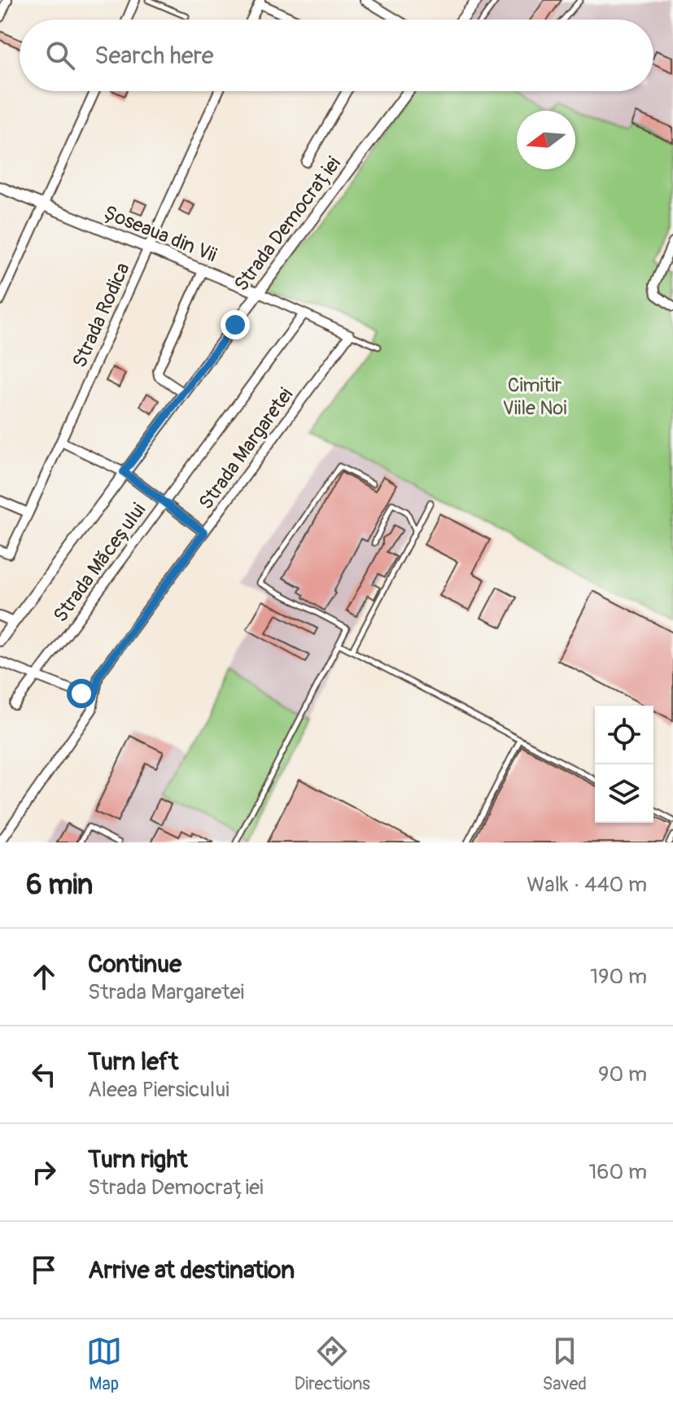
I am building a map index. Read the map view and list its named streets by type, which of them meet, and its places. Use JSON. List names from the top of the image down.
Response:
{
  "streets": {
    "street": [
      "Strada Democrației",
      "Șoseaua din Vii",
      "Strada Rodica",
      "Strada Margaretei",
      "Strada Măceșului"
    ]
  },
  "crossings": [
    ["Strada Democrației", "Șoseaua din Vii"],
    ["Șoseaua din Vii", "Strada Rodica"],
    ["Șoseaua din Vii", "Strada Margaretei"],
    ["Șoseaua din Vii", "Strada Măceșului"]
  ],
  "parks": ["Cimitir Viile Noi"],
  "north": "left",
  "page": {
    "search": "Search here",
    "heading": ["6 min", "Walk · 440 m"],
    "list": [
      ["Continue", "Strada Margaretei", "190 m"],
      ["Turn left", "Aleea Piersicului", "90 m"],
      ["Turn right", "Strada Democrației", "160 m"],
      "Arrive at destination"
    ],
    "nav": ["Map", "Directions", "Saved"]
  }
}
